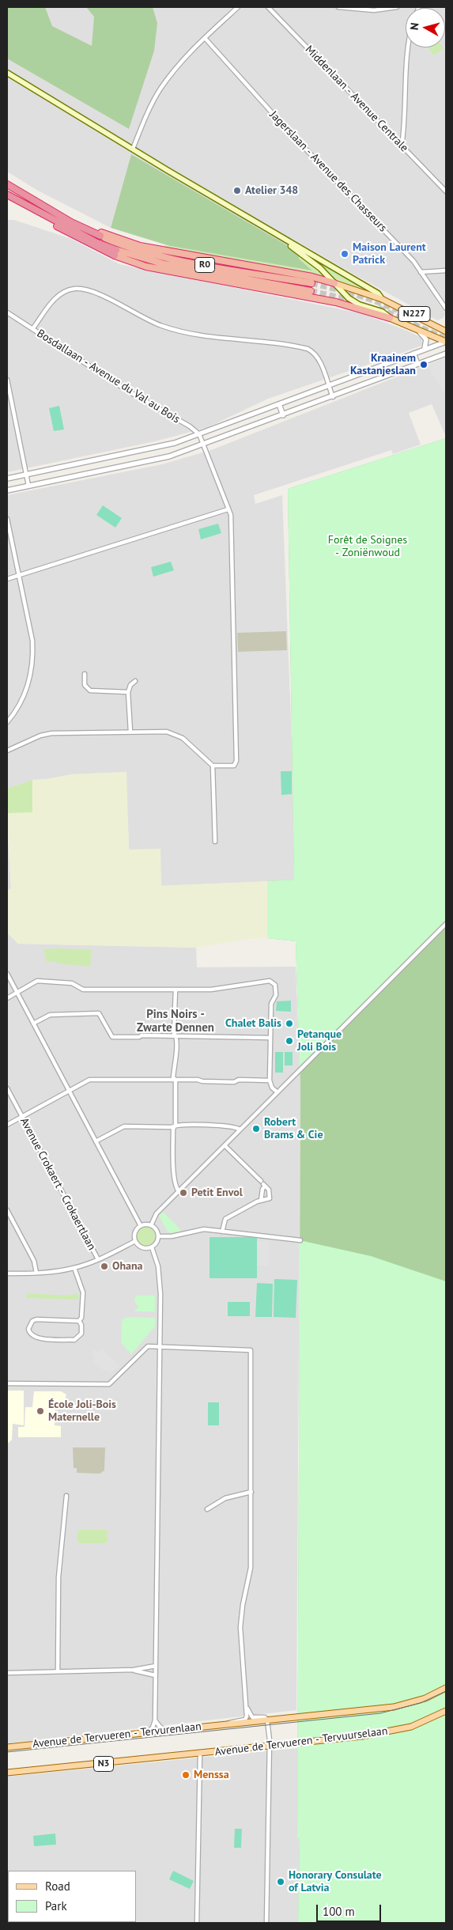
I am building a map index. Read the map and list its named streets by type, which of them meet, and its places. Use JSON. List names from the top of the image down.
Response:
{
  "streets": {
    "highway": ["R0"],
    "main road": [
      "N227",
      "Avenue de Tervueren - Tervurenlaan",
      "Avenue de Tervueren - Tervuurselaan",
      "N3"
    ],
    "street": [
      "Middenlaan - Avenue Centrale",
      "Jagerslaan - Avenue des Chasseurs",
      "Bosdallaan - Avenue du Val au Bois",
      "Avenue Crokaert - Crokaertlaan"
    ]
  },
  "crossings": [
    ["Avenue de Tervueren - Tervuurselaan", "N3"]
  ],
  "districts": ["Pins Noirs - Zwarte Dennen"],
  "parks": ["Forêt de Soignes - Zoniënwoud"],
  "places": [
    "Atelier 348",
    "Maison Laurent Patrick",
    "Kraainem Kastanjeslaan",
    "Chalet Balis",
    "Petanque Joli Bois",
    "Robert Brams & Cie",
    "Petit Envol",
    "Ohana",
    "École Joli-Bois Maternelle",
    "Menssa",
    "Honorary Consulate of Latvia"
  ],
  "legend": ["Road", "Park"],
  "scale_bar": "100 m",
  "north": "left"
}
